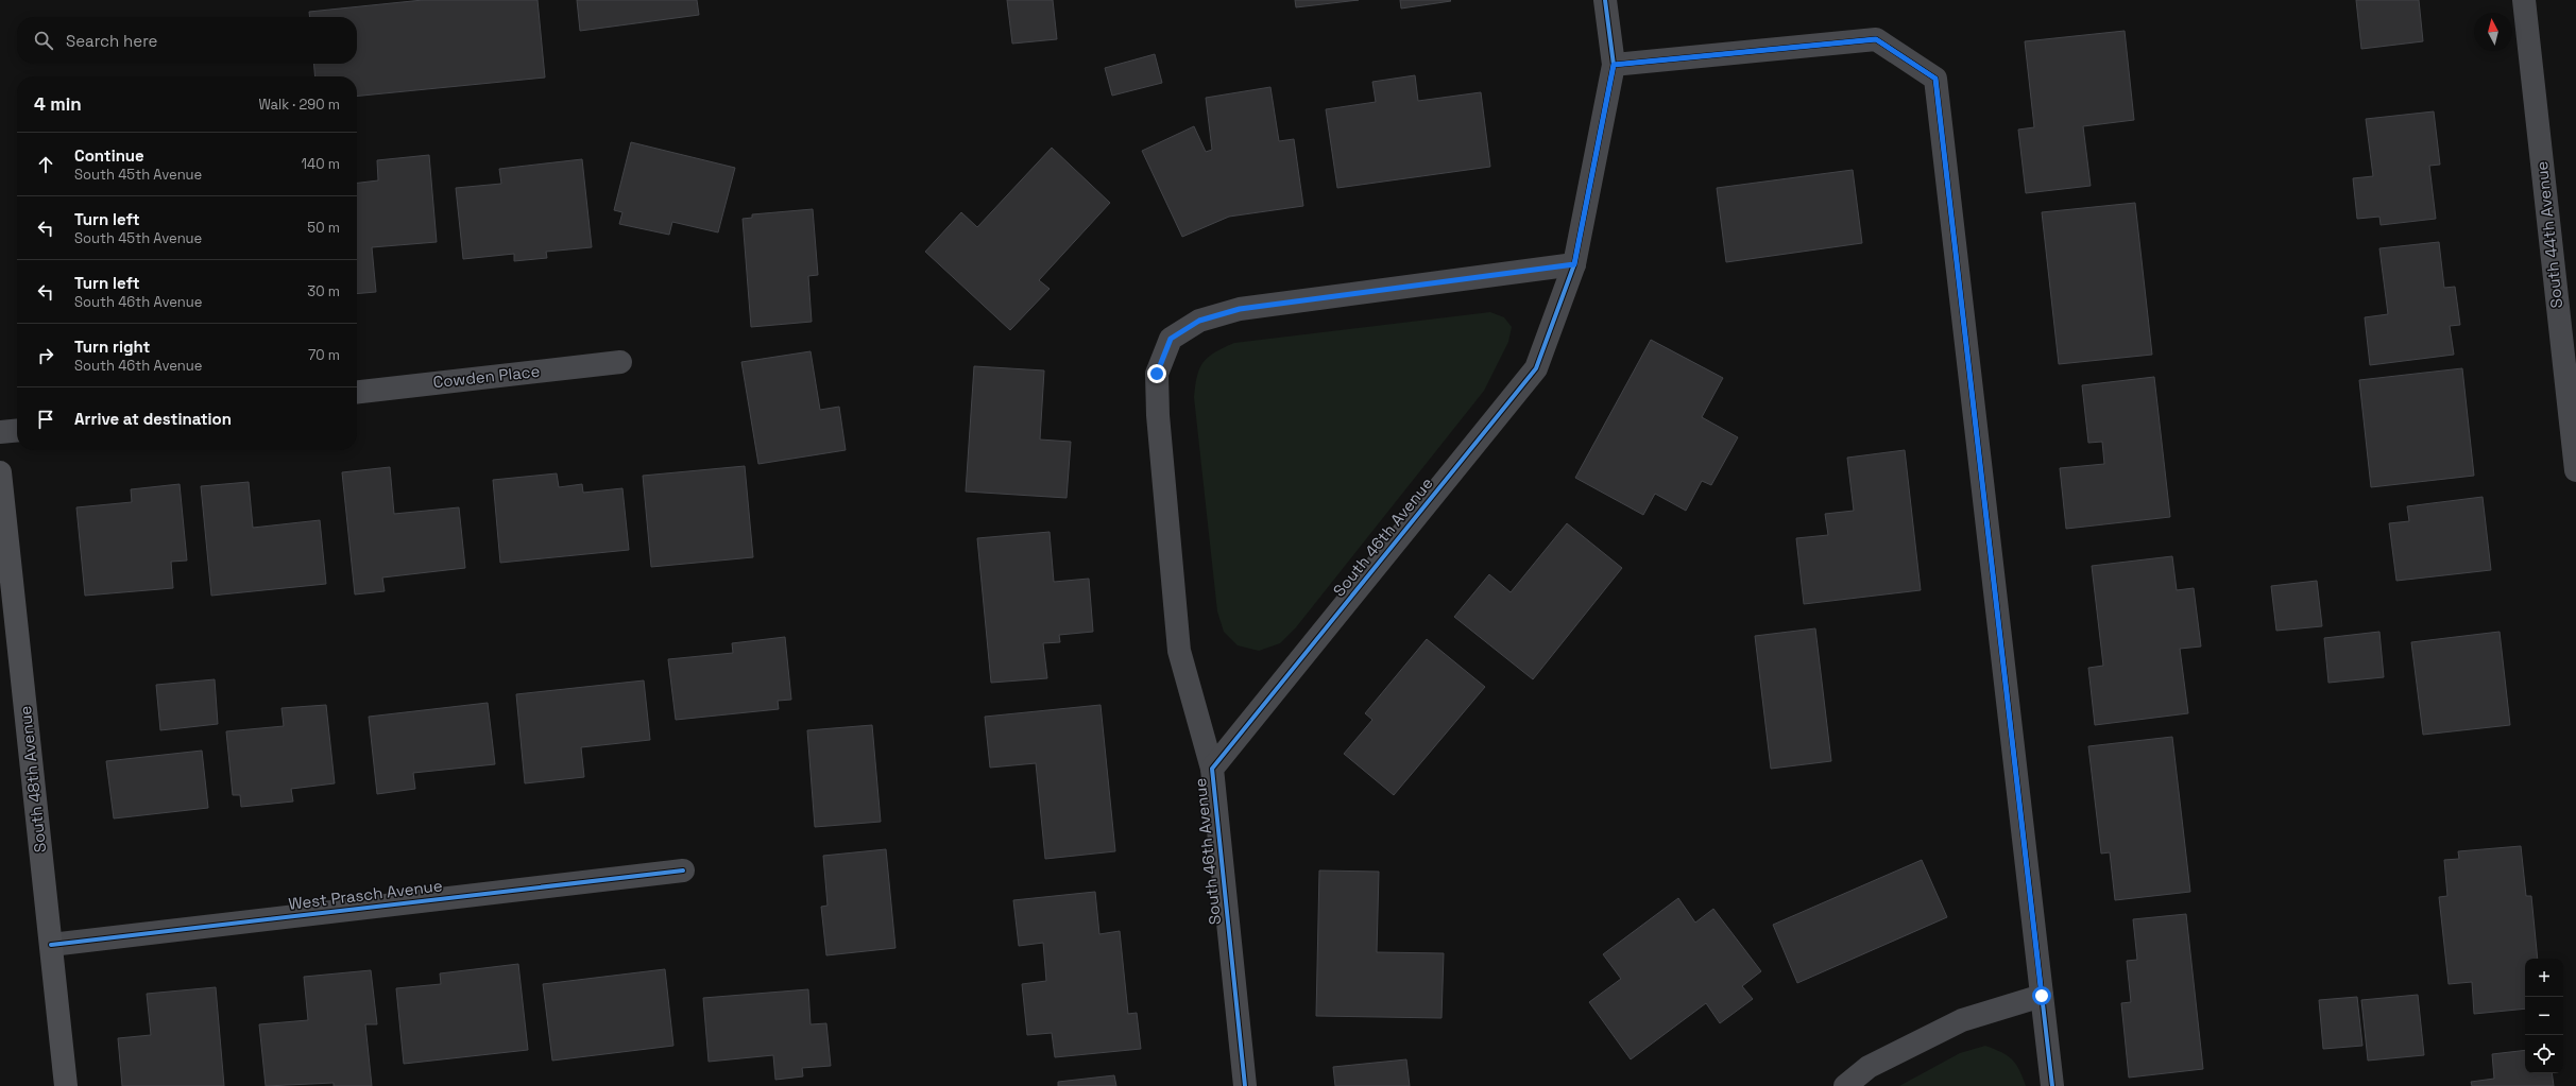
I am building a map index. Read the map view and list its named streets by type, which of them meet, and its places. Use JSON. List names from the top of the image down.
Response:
{
  "streets": {
    "street": [
      "South 44th Avenue",
      "Cowden Place",
      "South 46th Avenue",
      "South 48th Avenue",
      "West Prasch Avenue"
    ]
  },
  "crossings": [
    ["South 48th Avenue", "West Prasch Avenue"]
  ],
  "north": "top",
  "page": {
    "search": "Search here",
    "heading": ["4 min", "Walk · 290 m"],
    "list": [
      ["Continue", "South 45th Avenue", "140 m"],
      ["Turn left", "South 45th Avenue", "50 m"],
      ["Turn left", "South 46th Avenue", "30 m"],
      ["Turn right", "South 46th Avenue", "70 m"],
      "Arrive at destination"
    ],
    "map_buttons": ["+", "−"]
  }
}
